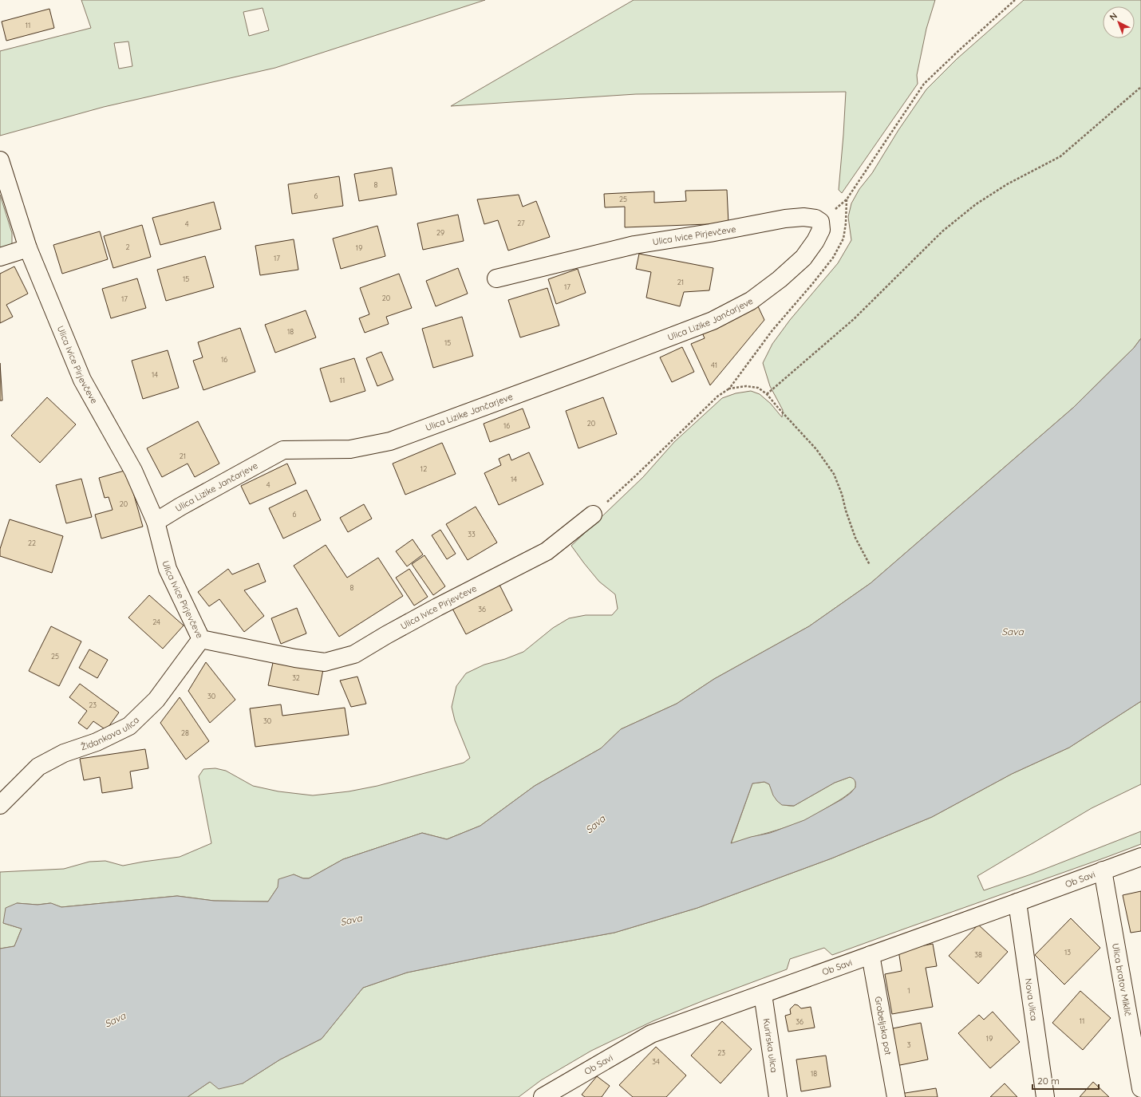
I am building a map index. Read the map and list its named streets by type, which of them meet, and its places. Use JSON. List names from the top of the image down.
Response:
{
  "streets": {
    "street": [
      "Ulica Ivice Pirjevčeve",
      "Ulica Lizike Jančarjeve",
      "Židankova ulica",
      "Ob Savi",
      "Ulica bratov Miklič",
      "Nova ulica",
      "Grobeljska pot",
      "Kurirska ulica"
    ]
  },
  "crossings": [
    ["Ulica Ivice Pirjevčeve", "Ulica Lizike Jančarjeve"],
    ["Ulica Ivice Pirjevčeve", "Židankova ulica"],
    ["Ob Savi", "Ulica bratov Miklič"],
    ["Ob Savi", "Nova ulica"],
    ["Ob Savi", "Grobeljska pot"],
    ["Ob Savi", "Kurirska ulica"]
  ],
  "water": ["Sava"],
  "house_numbers": [
    "11",
    "8",
    "6",
    "25",
    "27",
    "4",
    "29",
    "2",
    "19",
    "17",
    "15",
    "21",
    "17",
    "20",
    "17",
    "18",
    "15",
    "16",
    "41",
    "14",
    "11",
    "20",
    "16",
    "21",
    "12",
    "14",
    "4",
    "20",
    "6",
    "33",
    "22",
    "8",
    "36",
    "24",
    "25",
    "32",
    "30",
    "23",
    "30",
    "28",
    "13",
    "38",
    "1",
    "11",
    "36",
    "19",
    "3",
    "23",
    "34",
    "18"
  ],
  "scale_bar": "20 m",
  "north": "top left"
}
